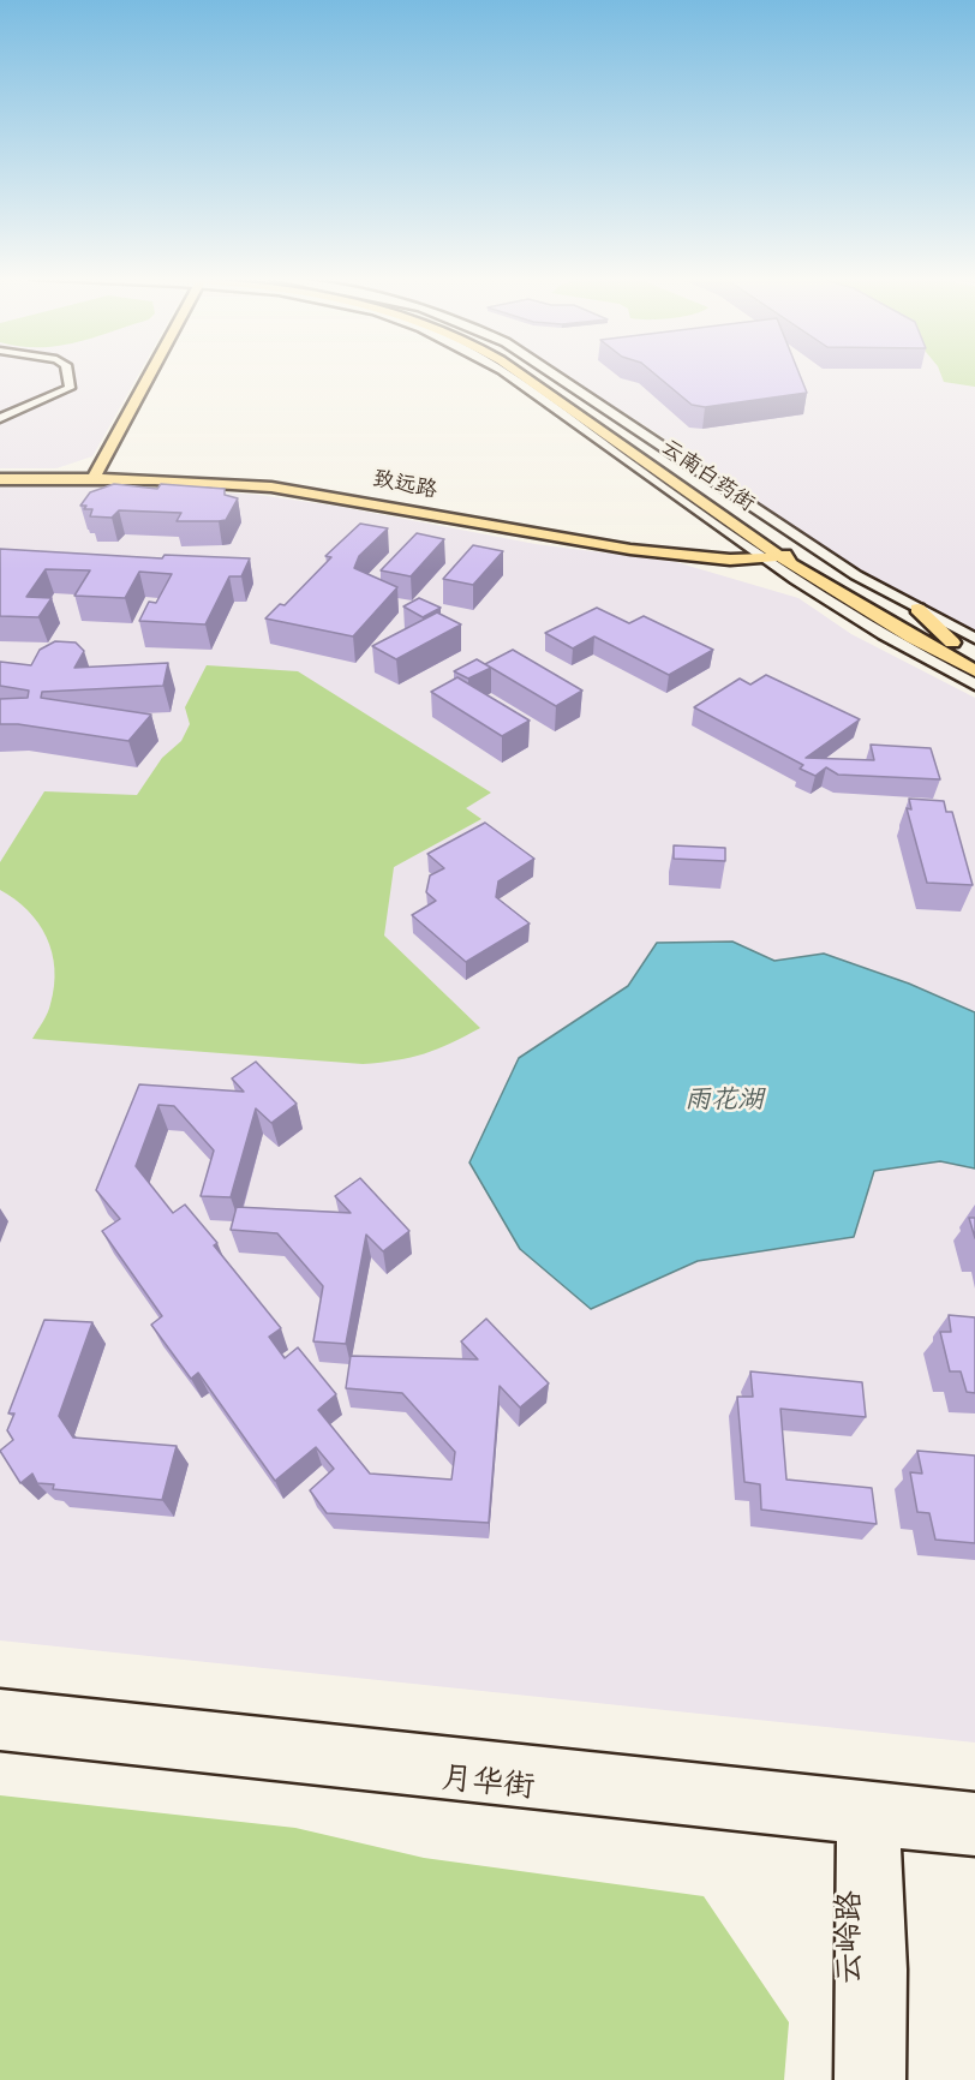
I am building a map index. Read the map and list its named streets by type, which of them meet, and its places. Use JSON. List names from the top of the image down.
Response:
{
  "streets": {
    "main road": ["云南白药街", "致远路"],
    "street": ["月华街", "云岭路"]
  },
  "crossings": [
    ["云南白药街", "致远路"],
    ["月华街", "云岭路"]
  ],
  "water": ["雨花湖"]
}
